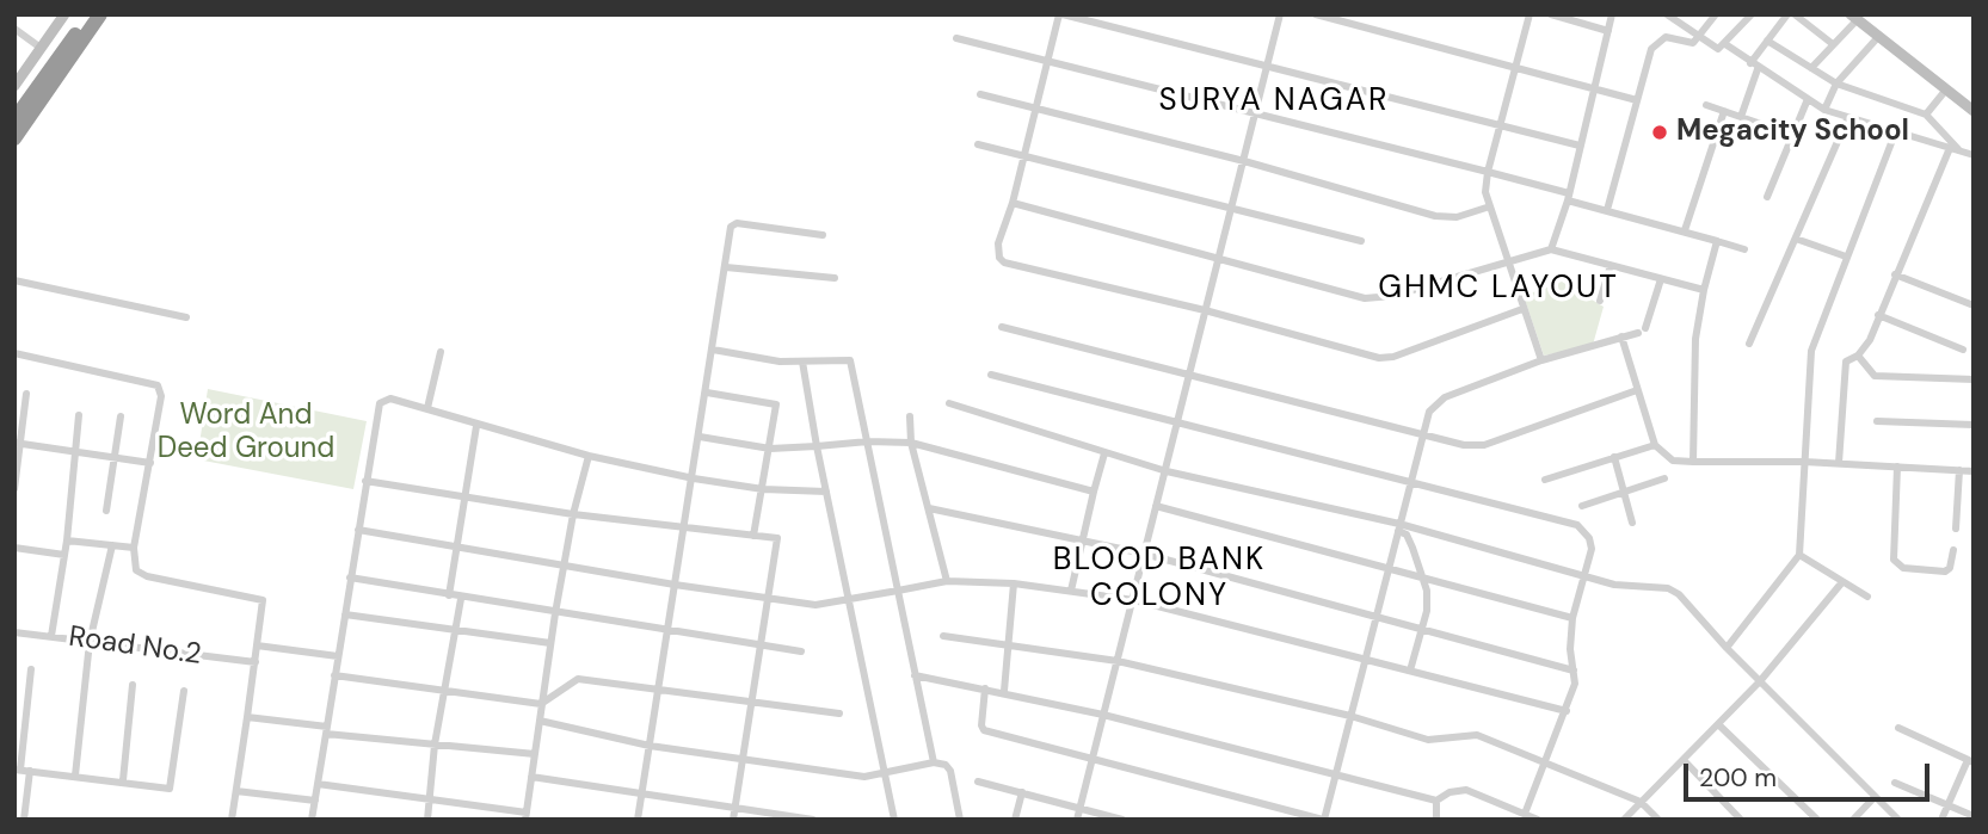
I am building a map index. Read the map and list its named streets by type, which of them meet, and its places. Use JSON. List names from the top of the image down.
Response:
{
  "streets": {
    "street": ["Road No.2"]
  },
  "districts": ["SURYA NAGAR", "GHMC LAYOUT", "BLOOD BANK COLONY"],
  "parks": ["Word And Deed Ground"],
  "places": ["Megacity School"],
  "scale_bar": "200 m"
}
